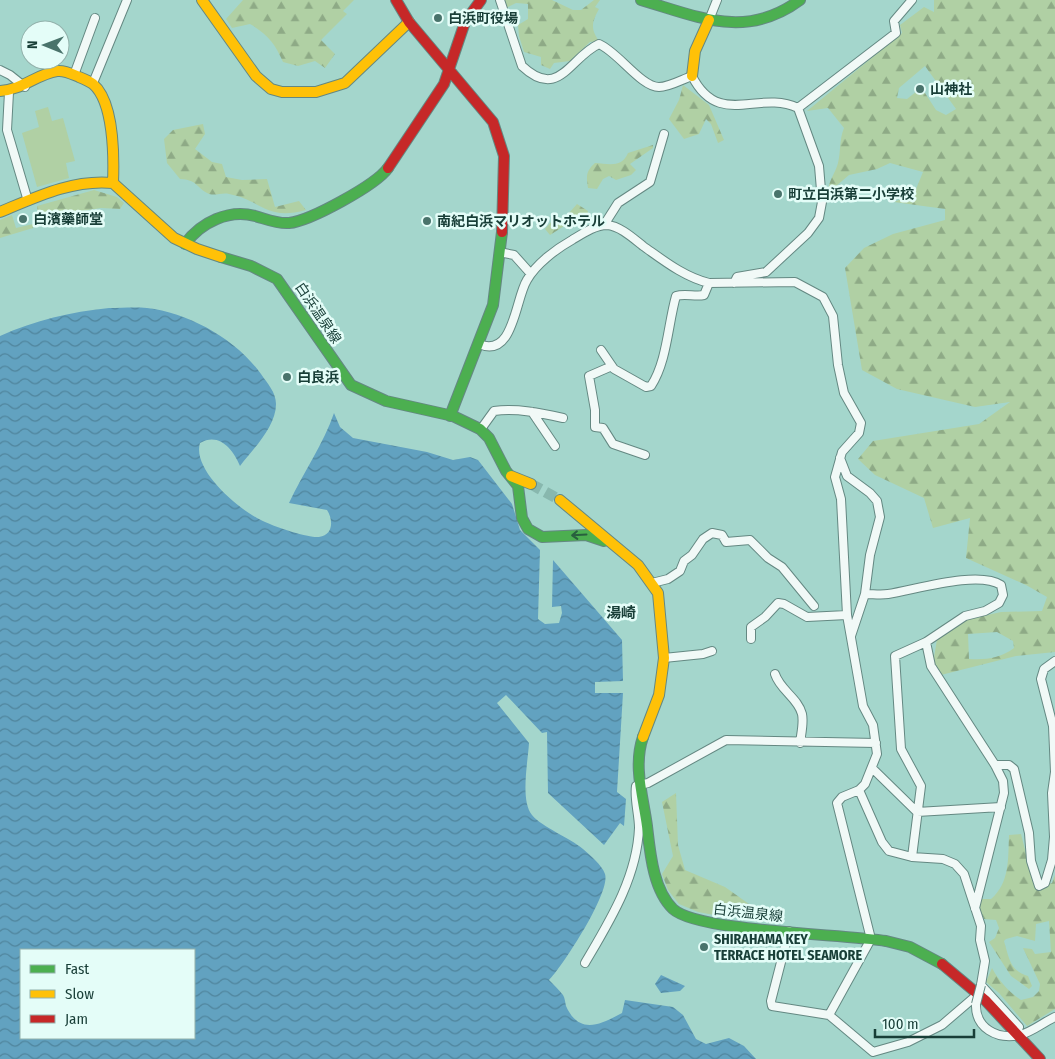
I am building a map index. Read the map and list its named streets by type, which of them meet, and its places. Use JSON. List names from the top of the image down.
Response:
{
  "streets": {
    "main road": ["白浜温泉線"]
  },
  "districts": ["湯崎"],
  "places": [
    "白浜町役場",
    "山神社",
    "町立白浜第二小学校",
    "白濱藥師堂",
    "南紀白浜マリオットホテル",
    "白良浜",
    "SHIRAHAMA KEY TERRACE HOTEL SEAMORE"
  ],
  "legend": ["Fast", "Slow", "Jam"],
  "scale_bar": "100 m",
  "north": "left"
}
